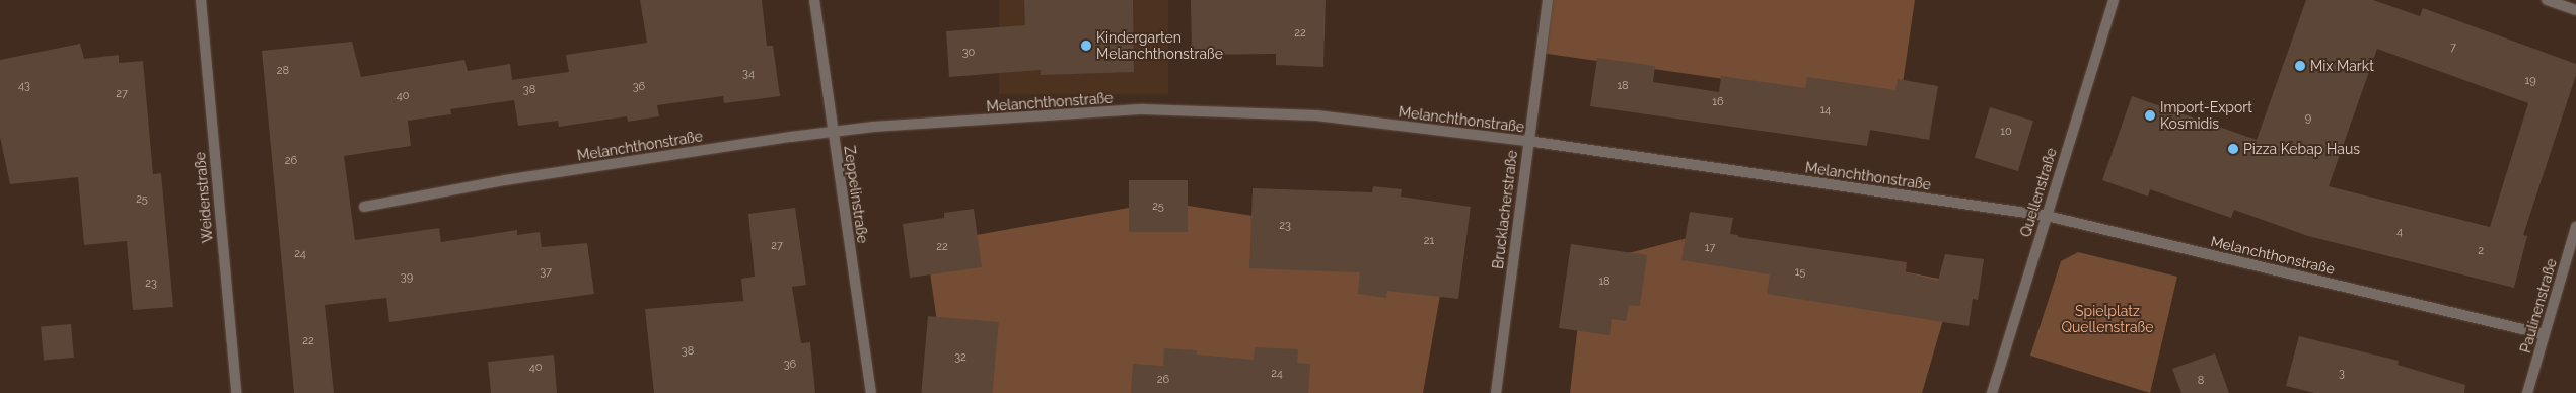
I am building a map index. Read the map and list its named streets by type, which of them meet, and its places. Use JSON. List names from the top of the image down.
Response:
{
  "streets": {
    "street": [
      "Melanchthonstraße",
      "Quellenstraße",
      "Zeppelinstraße",
      "Weidenstraße",
      "Brucklacherstraße",
      "Paulinenstraße"
    ]
  },
  "crossings": [
    ["Melanchthonstraße", "Quellenstraße"],
    ["Melanchthonstraße", "Zeppelinstraße"],
    ["Melanchthonstraße", "Brucklacherstraße"],
    ["Melanchthonstraße", "Paulinenstraße"]
  ],
  "parks": ["Spielplatz Quellenstraße"],
  "places": [
    "Kindergarten Melanchthonstraße",
    "Mix Markt",
    "Import-Export Kosmidis",
    "Pizza Kebap Haus"
  ],
  "house_numbers": [
    "22",
    "7",
    "30",
    "28",
    "34",
    "19",
    "43",
    "18",
    "36",
    "38",
    "27",
    "40",
    "16",
    "14",
    "9",
    "10",
    "26",
    "25",
    "25",
    "23",
    "4",
    "21",
    "27",
    "22",
    "17",
    "2",
    "24",
    "37",
    "15",
    "39",
    "18",
    "23",
    "22",
    "38",
    "32",
    "36",
    "40",
    "24",
    "3",
    "26",
    "8"
  ]
}
